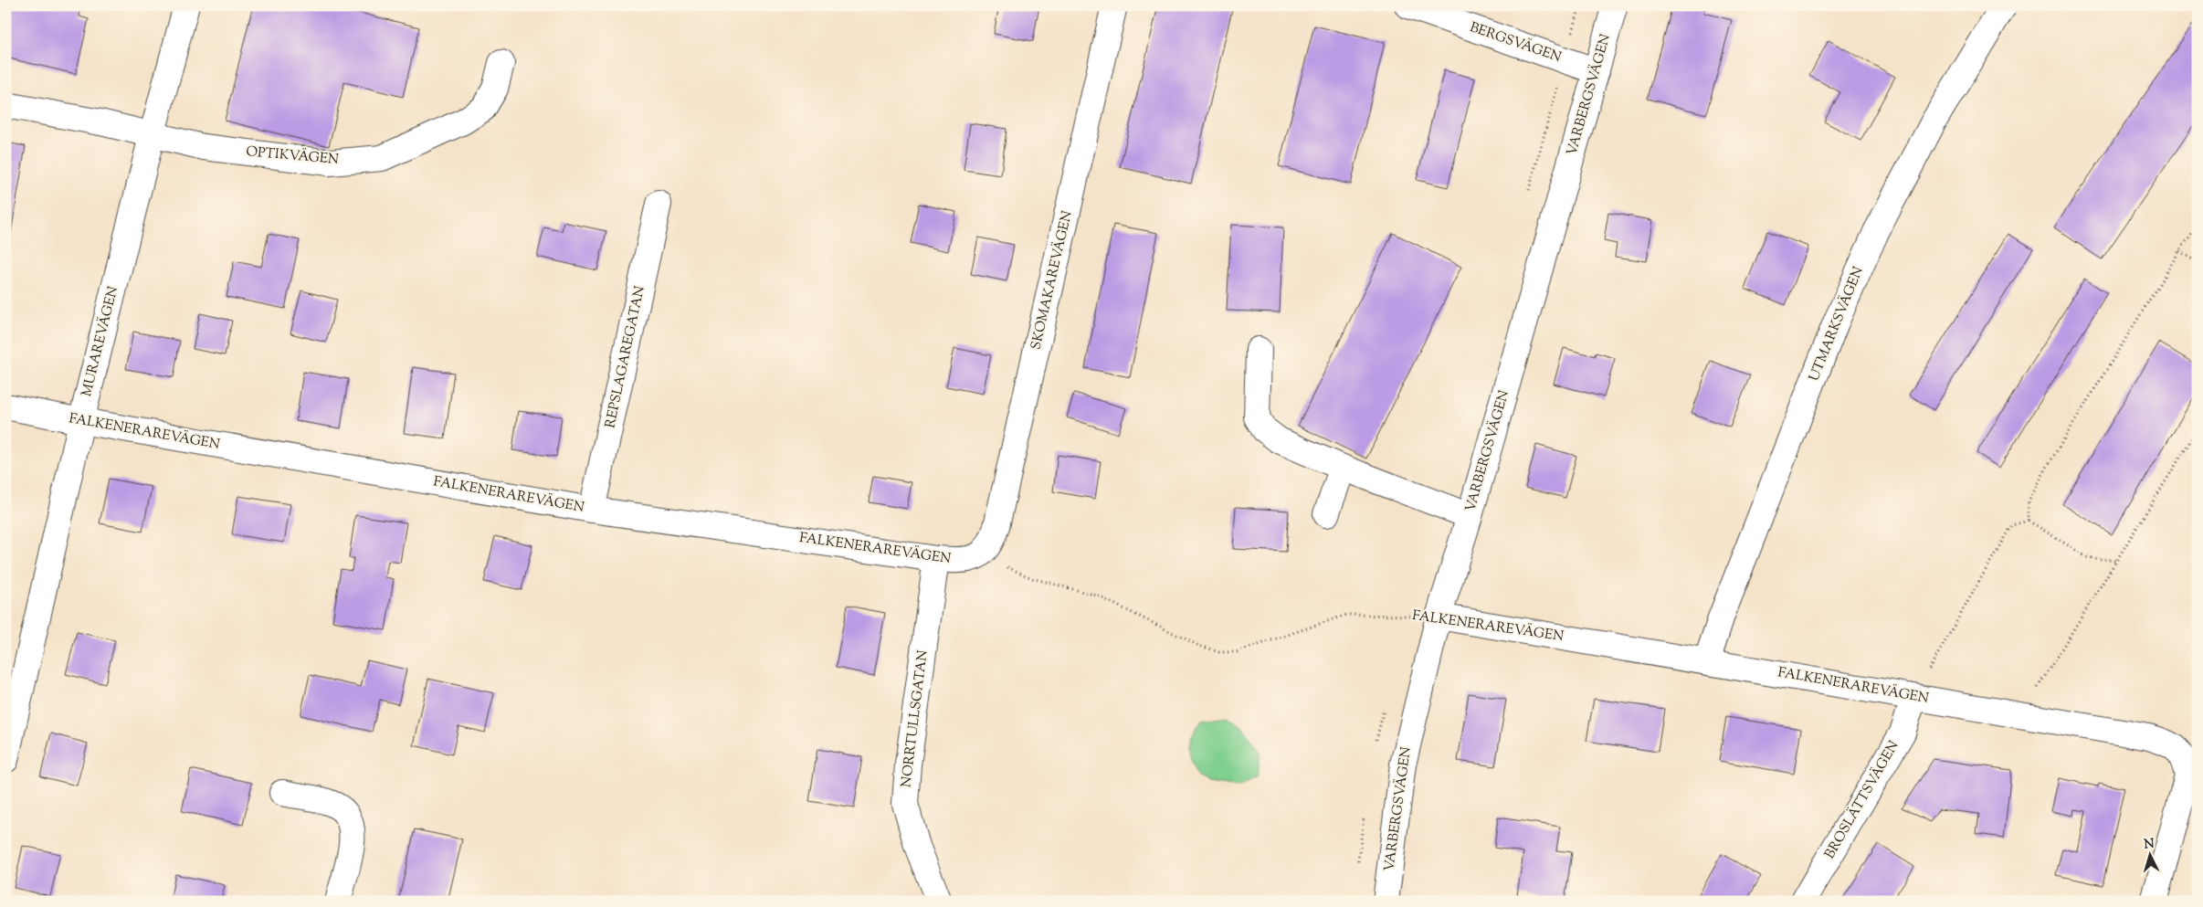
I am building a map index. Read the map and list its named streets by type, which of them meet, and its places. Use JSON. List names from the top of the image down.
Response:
{
  "streets": {
    "street": [
      "BERGSVÄGEN",
      "VARBERGSVÄGEN",
      "OPTIKVÄGEN",
      "SKOMAKAREVÄGEN",
      "UTMARKSVÄGEN",
      "MURAREVÄGEN",
      "REPSLAGAREGATAN",
      "FALKENERAREVÄGEN",
      "NORRTULLSGATAN",
      "BROSLÄTTSVÄGEN"
    ]
  },
  "crossings": [
    ["BERGSVÄGEN", "VARBERGSVÄGEN"],
    ["VARBERGSVÄGEN", "FALKENERAREVÄGEN"],
    ["OPTIKVÄGEN", "MURAREVÄGEN"],
    ["SKOMAKAREVÄGEN", "FALKENERAREVÄGEN"],
    ["UTMARKSVÄGEN", "FALKENERAREVÄGEN"],
    ["MURAREVÄGEN", "FALKENERAREVÄGEN"],
    ["REPSLAGAREGATAN", "FALKENERAREVÄGEN"],
    ["FALKENERAREVÄGEN", "NORRTULLSGATAN"],
    ["FALKENERAREVÄGEN", "BROSLÄTTSVÄGEN"]
  ],
  "north": "top"
}
